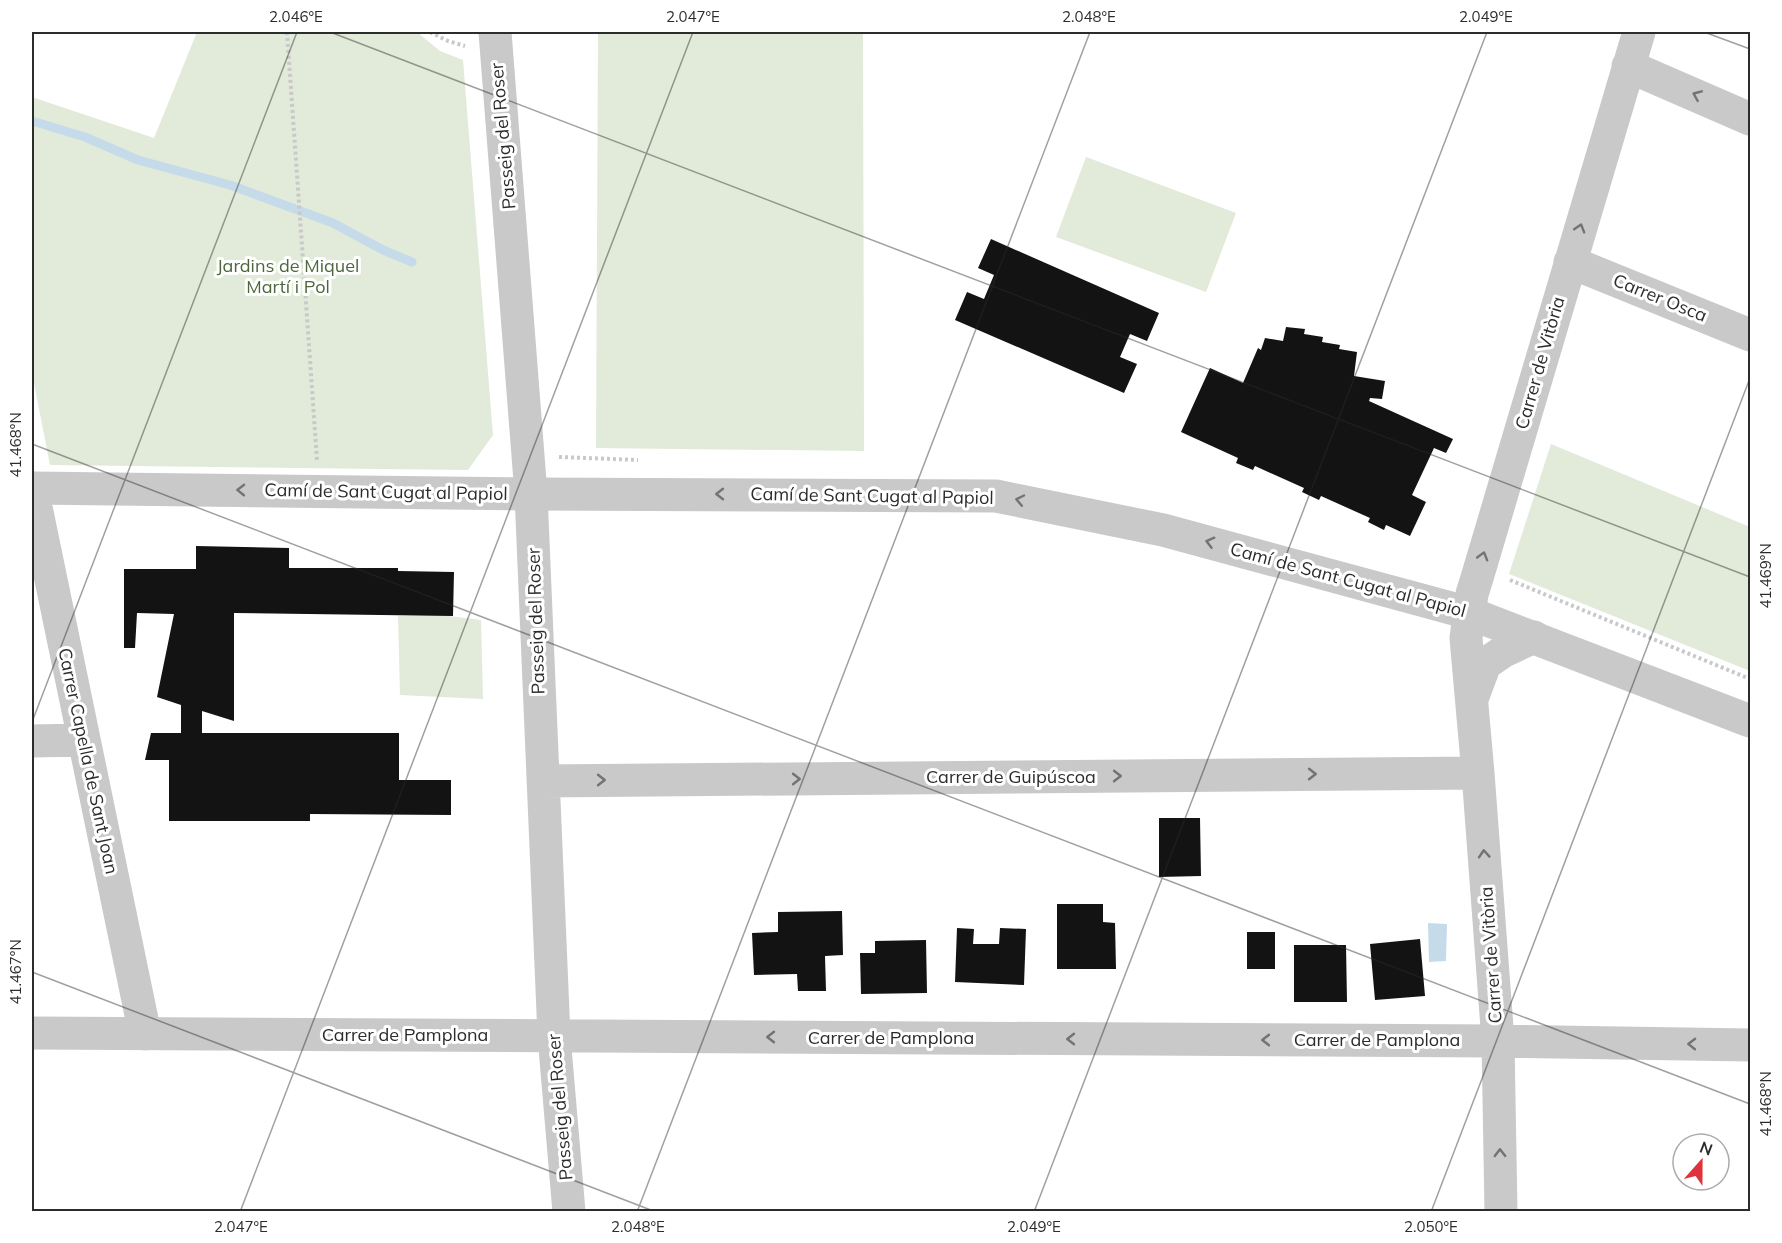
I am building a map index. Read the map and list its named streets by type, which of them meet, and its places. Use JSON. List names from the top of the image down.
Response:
{
  "streets": {
    "street": [
      "Passeig del Roser",
      "Carrer Osca",
      "Carrer de Vitòria",
      "Camí de Sant Cugat al Papiol",
      "Carrer Capella de Sant Joan",
      "Carrer de Guipúscoa",
      "Carrer de Pamplona"
    ]
  },
  "crossings": [
    ["Passeig del Roser", "Camí de Sant Cugat al Papiol"],
    ["Passeig del Roser", "Carrer de Guipúscoa"],
    ["Passeig del Roser", "Carrer de Pamplona"],
    ["Carrer Osca", "Carrer de Vitòria"],
    ["Carrer de Vitòria", "Camí de Sant Cugat al Papiol"],
    ["Carrer de Vitòria", "Carrer de Guipúscoa"],
    ["Carrer de Vitòria", "Carrer de Pamplona"],
    ["Camí de Sant Cugat al Papiol", "Carrer Capella de Sant Joan"],
    ["Carrer Capella de Sant Joan", "Carrer de Pamplona"]
  ],
  "one_way": [
    "Carrer de Vitòria",
    "Camí de Sant Cugat al Papiol",
    "Carrer de Guipúscoa",
    "Carrer de Pamplona"
  ],
  "parks": ["Jardins de Miquel Martí i Pol"],
  "north": "top",
  "coordinates": [
    "2.046°E",
    "2.047°E",
    "2.048°E",
    "2.049°E",
    "41.468°N",
    "41.469°N",
    "41.467°N",
    "2.050°E"
  ]
}
